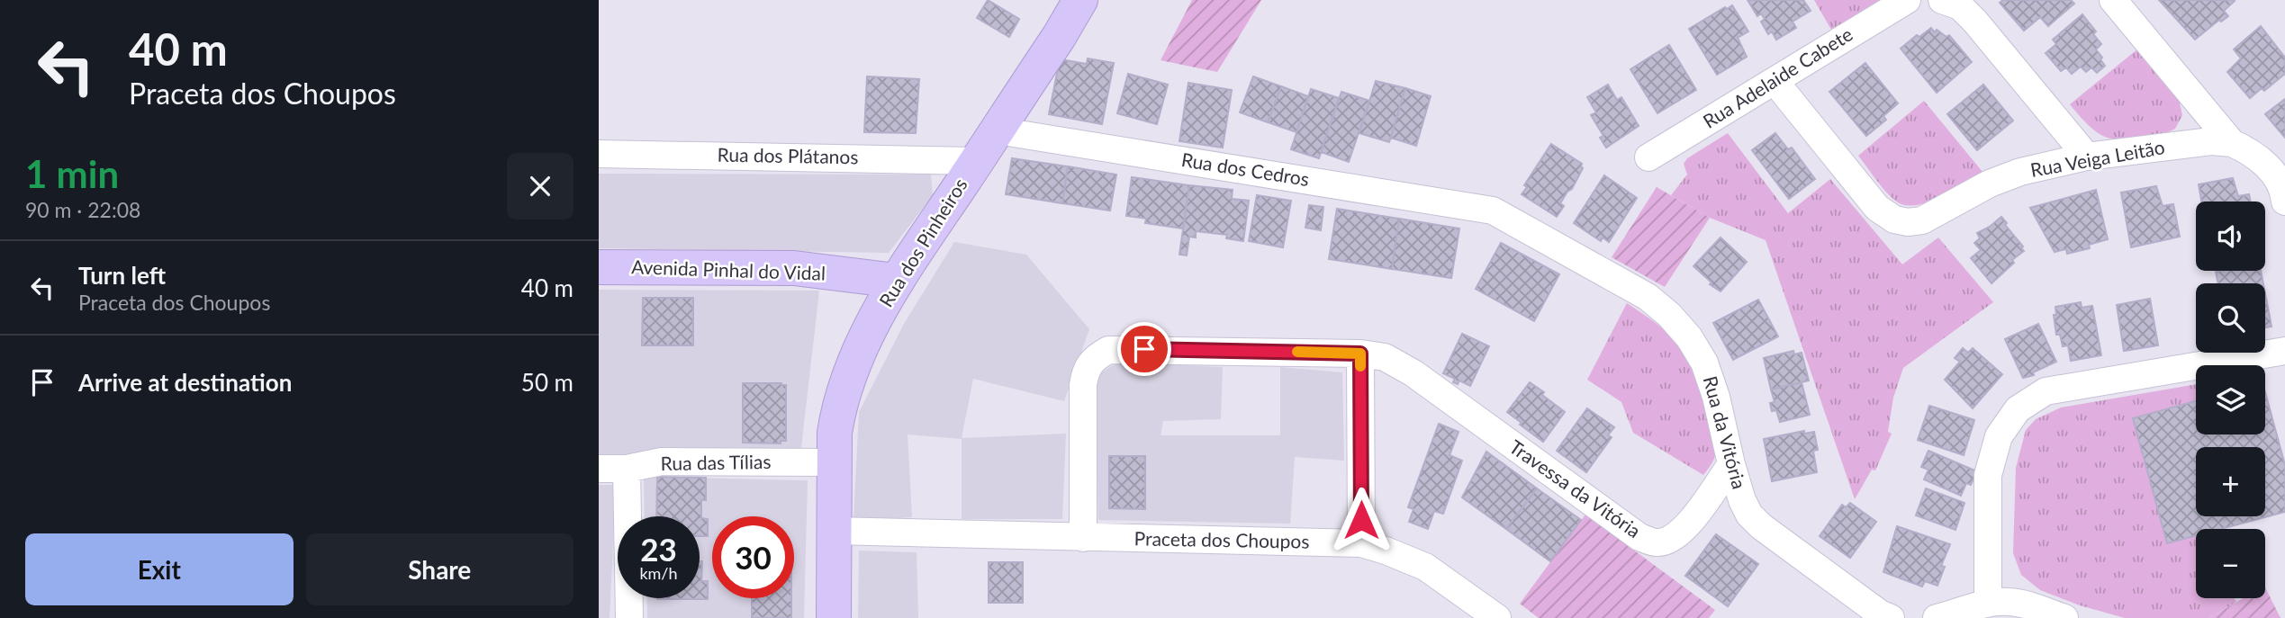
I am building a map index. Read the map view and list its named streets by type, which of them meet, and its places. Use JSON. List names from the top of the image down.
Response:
{
  "streets": {
    "street": [
      "Rua Adelaide Cabete",
      "Rua dos Plátanos",
      "Rua Veiga Leitão",
      "Rua dos Cedros",
      "Rua dos Pinheiros",
      "Avenida Pinhal do Vidal",
      "Rua da Vitória",
      "Rua das Tílias",
      "Travessa da Vitória",
      "Praceta dos Choupos"
    ]
  },
  "crossings": [
    ["Rua Adelaide Cabete", "Rua Veiga Leitão"],
    ["Rua dos Plátanos", "Rua dos Pinheiros"],
    ["Rua dos Cedros", "Rua dos Pinheiros"],
    ["Rua dos Cedros", "Rua da Vitória"],
    ["Rua dos Pinheiros", "Avenida Pinhal do Vidal"],
    ["Rua dos Pinheiros", "Rua das Tílias"],
    ["Rua dos Pinheiros", "Praceta dos Choupos"],
    ["Rua da Vitória", "Travessa da Vitória"]
  ],
  "page": {
    "turn": ["40 m", "Praceta dos Choupos"],
    "heading": ["1 min", "90 m · 22:08"],
    "map_buttons": ["+", "−"],
    "list": [
      {
        "name": "Turn left",
        "note": "Praceta dos Choupos",
        "value": "40 m"
      },
      {
        "name": "Arrive at destination",
        "value": "50 m"
      }
    ],
    "speed": "23 km/h",
    "limit": "30",
    "buttons": ["Exit", "Share"]
  }
}
